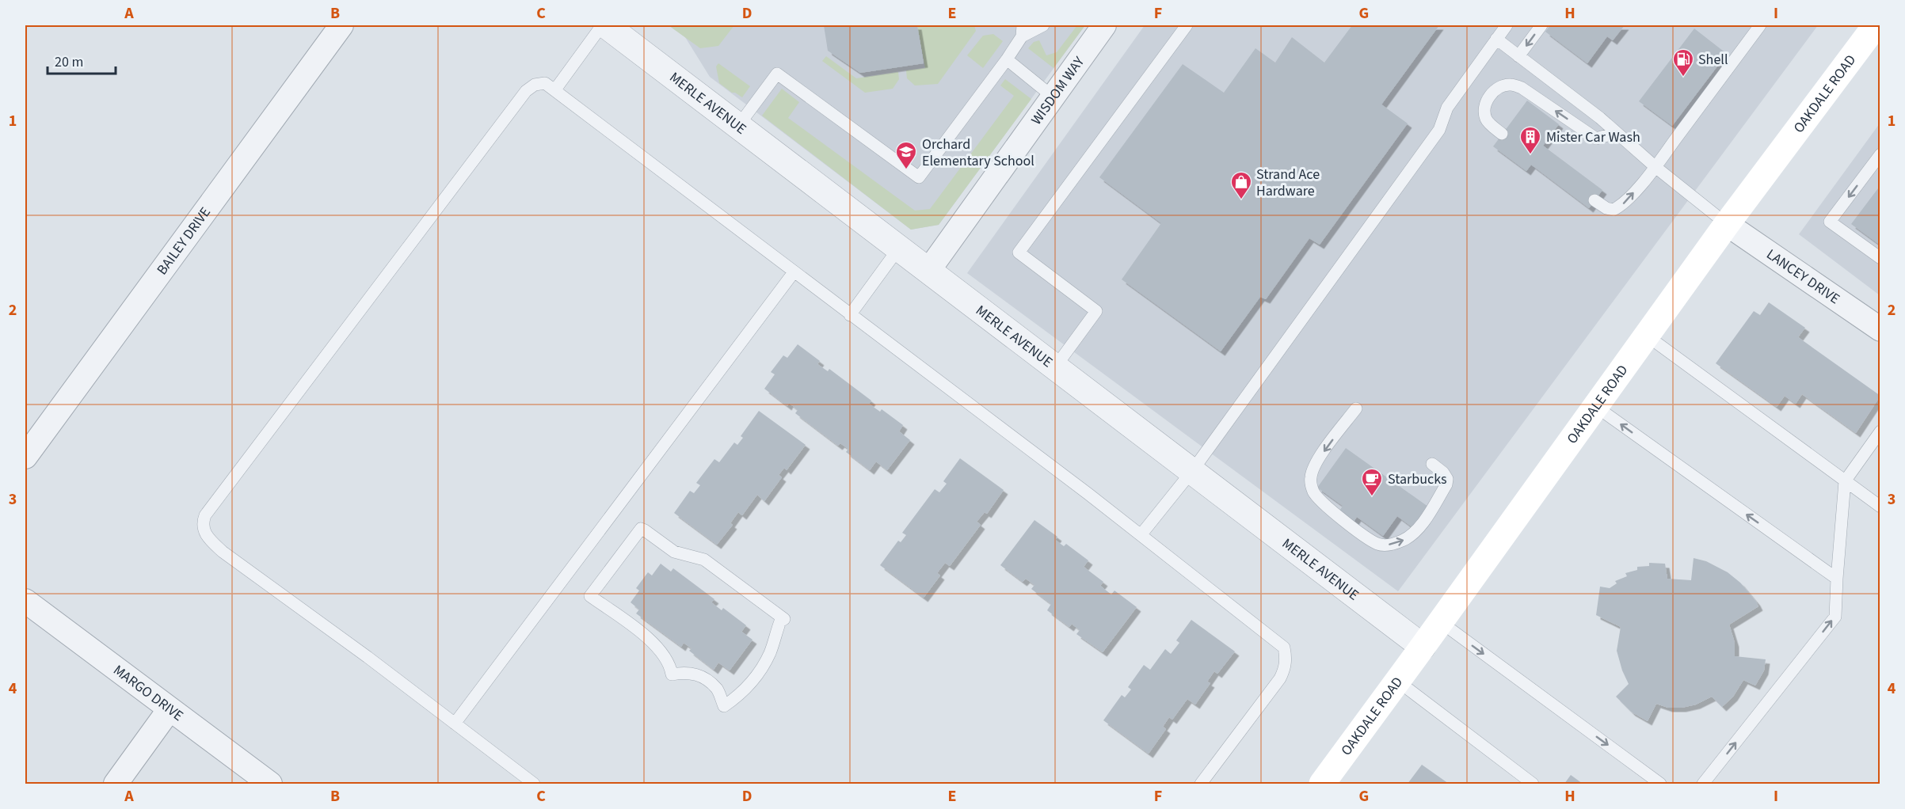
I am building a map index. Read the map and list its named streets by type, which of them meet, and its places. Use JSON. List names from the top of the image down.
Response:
{
  "streets": {
    "main road": ["OAKDALE ROAD"],
    "street": [
      "WISDOM WAY",
      "MERLE AVENUE",
      "BAILEY DRIVE",
      "LANCEY DRIVE",
      "MARGO DRIVE"
    ]
  },
  "crossings": [
    ["WISDOM WAY", "MERLE AVENUE"],
    ["OAKDALE ROAD", "MERLE AVENUE"],
    ["OAKDALE ROAD", "LANCEY DRIVE"]
  ],
  "places": {
    "fuel station": ["Shell"],
    "building": ["Mister Car Wash"],
    "school or university": ["Orchard Elementary School"],
    "shop": ["Strand Ace Hardware"],
    "cafe": ["Starbucks"]
  },
  "scale_bar": "20 m",
  "grid": {
    "columns": [
      "A",
      "B",
      "C",
      "D",
      "E",
      "F",
      "G",
      "H",
      "I"
    ],
    "rows": [
      "1",
      "2",
      "3",
      "4"
    ]
  }
}
